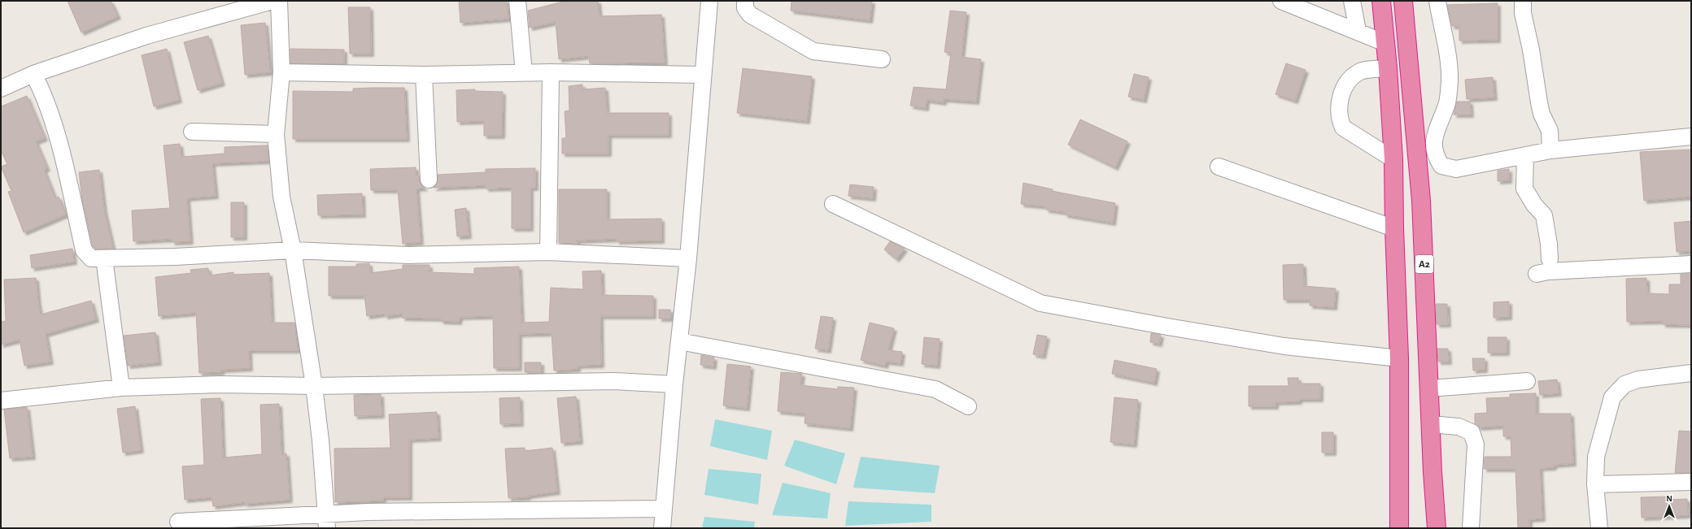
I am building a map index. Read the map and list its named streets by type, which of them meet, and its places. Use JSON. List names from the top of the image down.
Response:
{
  "streets": {
    "highway": ["A2"]
  },
  "north": "top"
}
